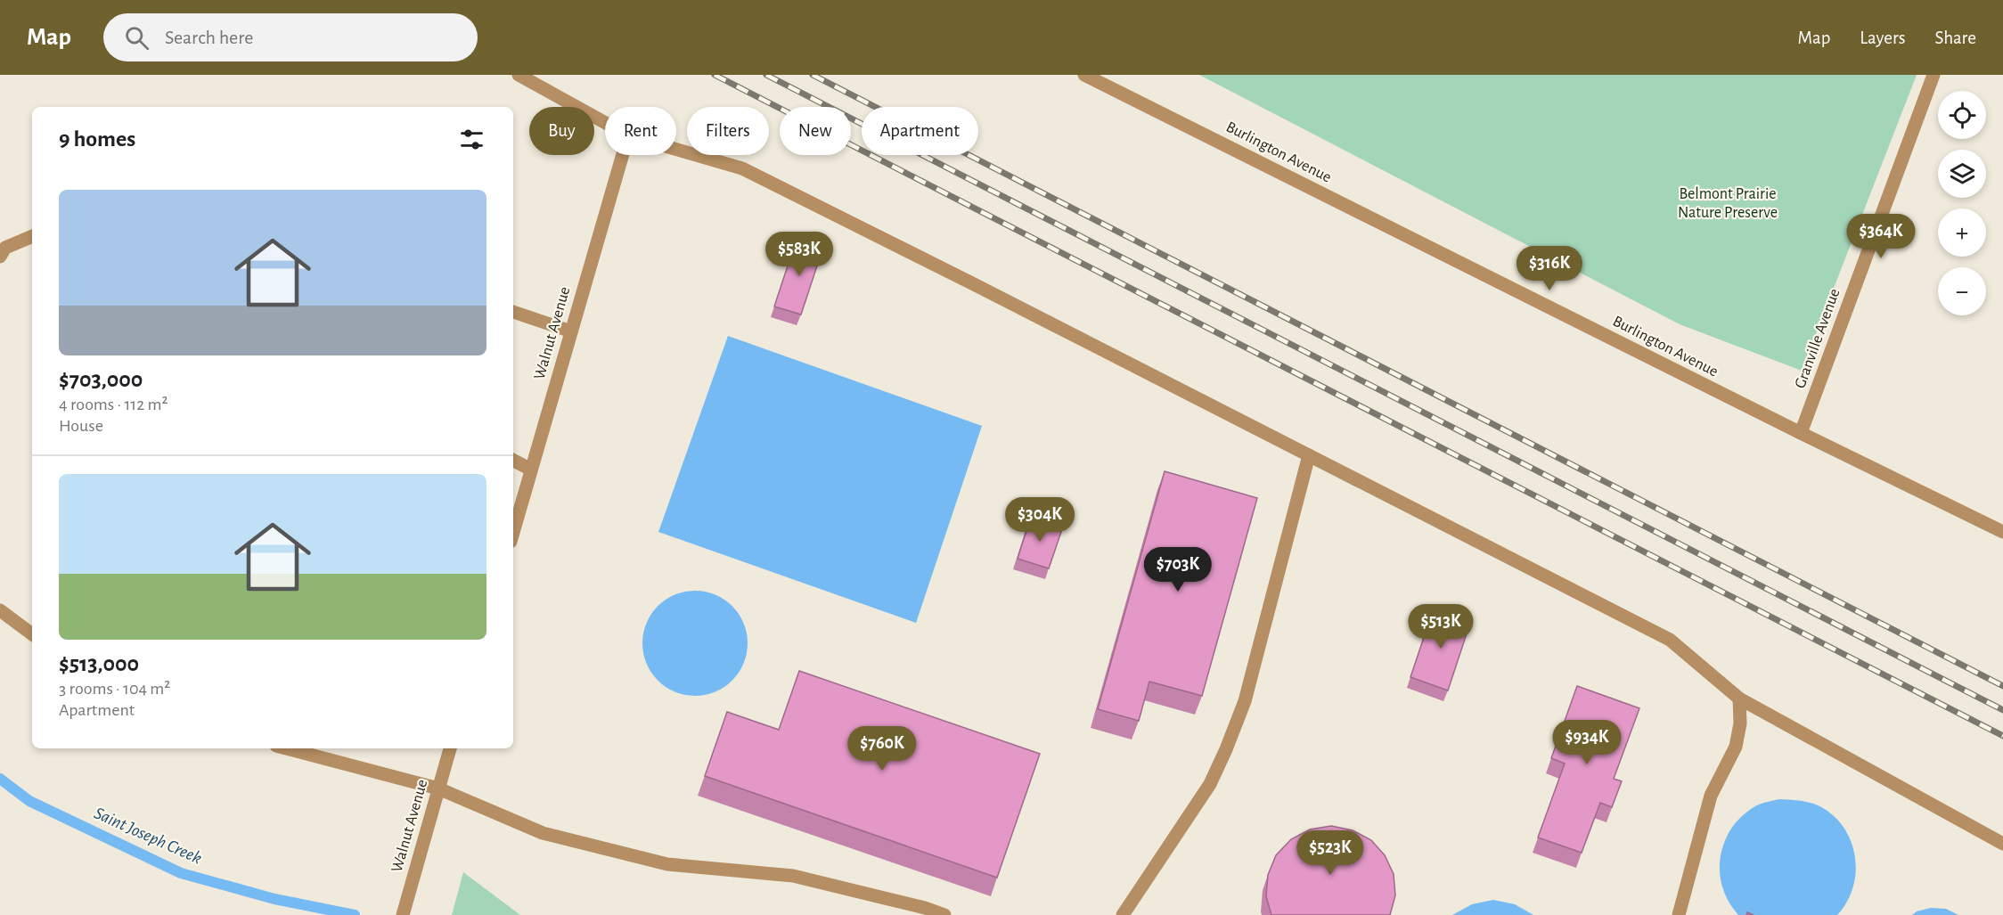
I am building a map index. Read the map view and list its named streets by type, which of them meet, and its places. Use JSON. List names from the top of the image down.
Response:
{
  "streets": {
    "street": ["Burlington Avenue", "Walnut Avenue", "Granville Avenue"]
  },
  "crossings": [
    ["Burlington Avenue", "Granville Avenue"]
  ],
  "water": ["Saint Joseph Creek"],
  "parks": ["Belmont Prairie Nature Preserve"],
  "page": {
    "header": "Map",
    "search": "Search here",
    "nav": ["Map", "Layers", "Share"],
    "map_buttons": ["+", "−"],
    "chip": [
      "Buy",
      "Rent",
      "Filters",
      "New",
      "Apartment"
    ],
    "heading": "9 homes",
    "list": [
      {
        "name": "$703,000",
        "note": "4 rooms · 112 m² · House"
      },
      {
        "name": "$513,000",
        "note": "3 rooms · 104 m² · Apartment"
      }
    ],
    "price": [
      "$364K",
      "$583K",
      "$316K",
      "$304K",
      "$703K",
      "$513K",
      "$934K",
      "$760K",
      "$523K"
    ]
  }
}
